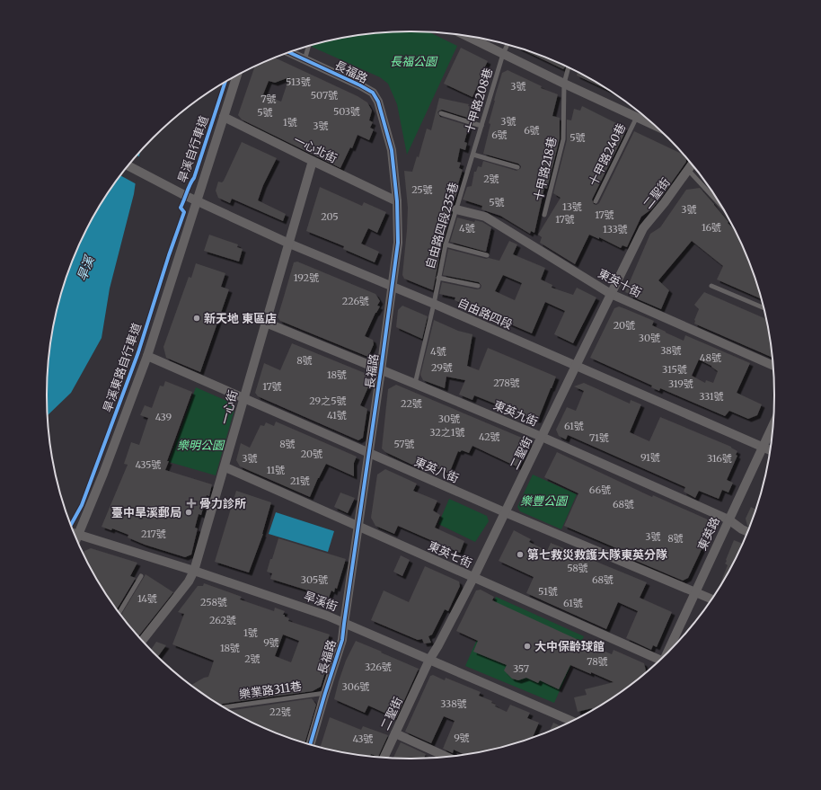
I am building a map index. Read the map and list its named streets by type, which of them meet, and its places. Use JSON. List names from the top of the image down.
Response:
{
  "streets": {
    "street": [
      "長福路",
      "一心北街",
      "二聖街",
      "東英十街",
      "自由路四段",
      "一心街",
      "東英九街",
      "東英八街",
      "東英路",
      "東英七街",
      "旱溪街"
    ],
    "lane": [
      "十甲路208巷",
      "十甲路240巷",
      "十甲路218巷",
      "自由路四段235巷",
      "樂業路311巷"
    ],
    "cycle path": ["旱溪自行車道"]
  },
  "crossings": [
    ["長福路", "一心北街"],
    ["長福路", "自由路四段"],
    ["長福路", "東英九街"],
    ["長福路", "東英八街"],
    ["長福路", "東英七街"],
    ["長福路", "旱溪街"],
    ["長福路", "樂業路311巷"],
    ["十甲路208巷", "自由路四段235巷"],
    ["一心北街", "一心街"],
    ["二聖街", "東英十街"],
    ["二聖街", "自由路四段"],
    ["二聖街", "東英九街"],
    ["二聖街", "東英八街"],
    ["二聖街", "東英七街"],
    ["二聖街", "旱溪街"],
    ["自由路四段235巷", "東英十街"],
    ["自由路四段235巷", "自由路四段"],
    ["自由路四段235巷", "東英九街"],
    ["自由路四段", "一心街"],
    ["自由路四段", "東英路"],
    ["一心街", "東英九街"],
    ["一心街", "東英八街"],
    ["一心街", "東英七街"],
    ["一心街", "旱溪街"],
    ["東英九街", "東英路"],
    ["東英八街", "東英路"]
  ],
  "water": ["旱溪"],
  "parks": ["長福公園", "樂明公園", "樂豐公園"],
  "places": {
    "other": [
      "新天地 東區店",
      "臺中旱溪郵局",
      "第七救災救護大隊東英分隊",
      "大中保齡球館"
    ],
    "health": ["骨力診所"]
  },
  "house_numbers": [
    "513號",
    "3號",
    "507號",
    "7號",
    "503號",
    "5號",
    "3號",
    "1號",
    "3號",
    "6號",
    "6號",
    "5號",
    "2號",
    "25號",
    "5號",
    "13號",
    "3號",
    "17號",
    "205",
    "17號",
    "16號",
    "4號",
    "133號",
    "192號",
    "226號",
    "20號",
    "30號",
    "38號",
    "4號",
    "48號",
    "8號",
    "29號",
    "315號",
    "18號",
    "278號",
    "319號",
    "17號",
    "331號",
    "29之5號",
    "22號",
    "41號",
    "439",
    "30號",
    "61號",
    "32之1號",
    "42號",
    "71號",
    "8號",
    "57號",
    "20號",
    "91號",
    "3號",
    "316號",
    "435號",
    "11號",
    "21號",
    "66號",
    "68號",
    "217號",
    "3號",
    "8號",
    "58號",
    "305號",
    "68號",
    "51號",
    "14號",
    "258號",
    "61號",
    "262號",
    "1號",
    "9號",
    "18號",
    "2號",
    "78號",
    "326號",
    "357",
    "306號",
    "338號",
    "22號",
    "9號",
    "43號"
  ]
}
